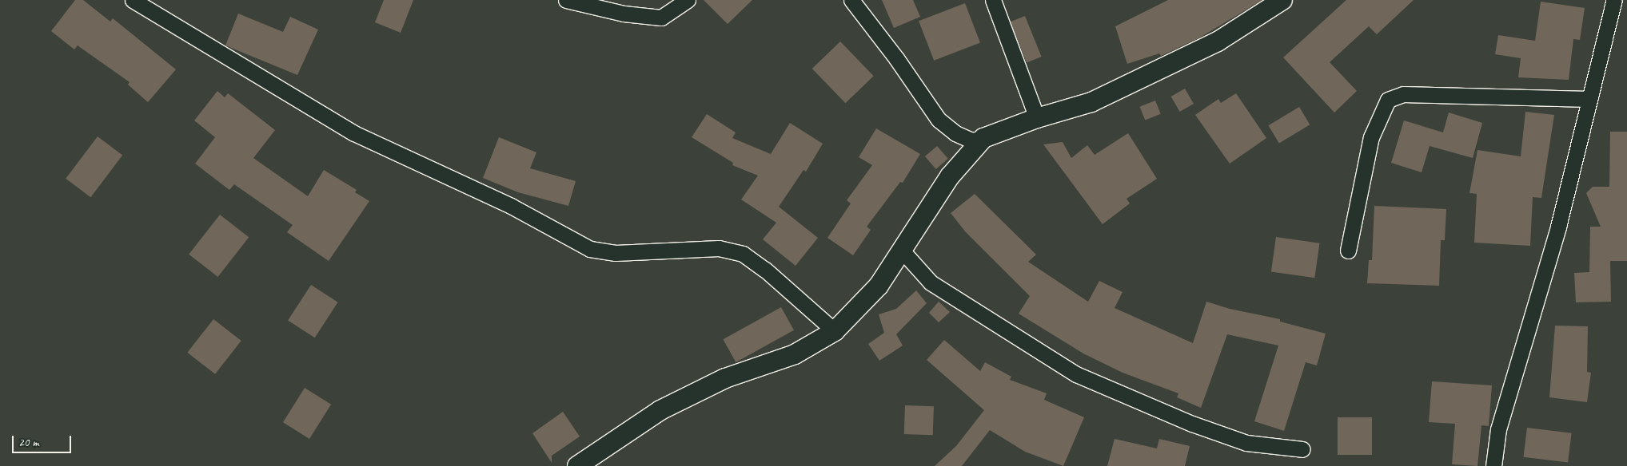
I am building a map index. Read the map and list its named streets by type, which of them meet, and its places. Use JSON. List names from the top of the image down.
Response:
{
  "scale_bar": "20 m"
}
